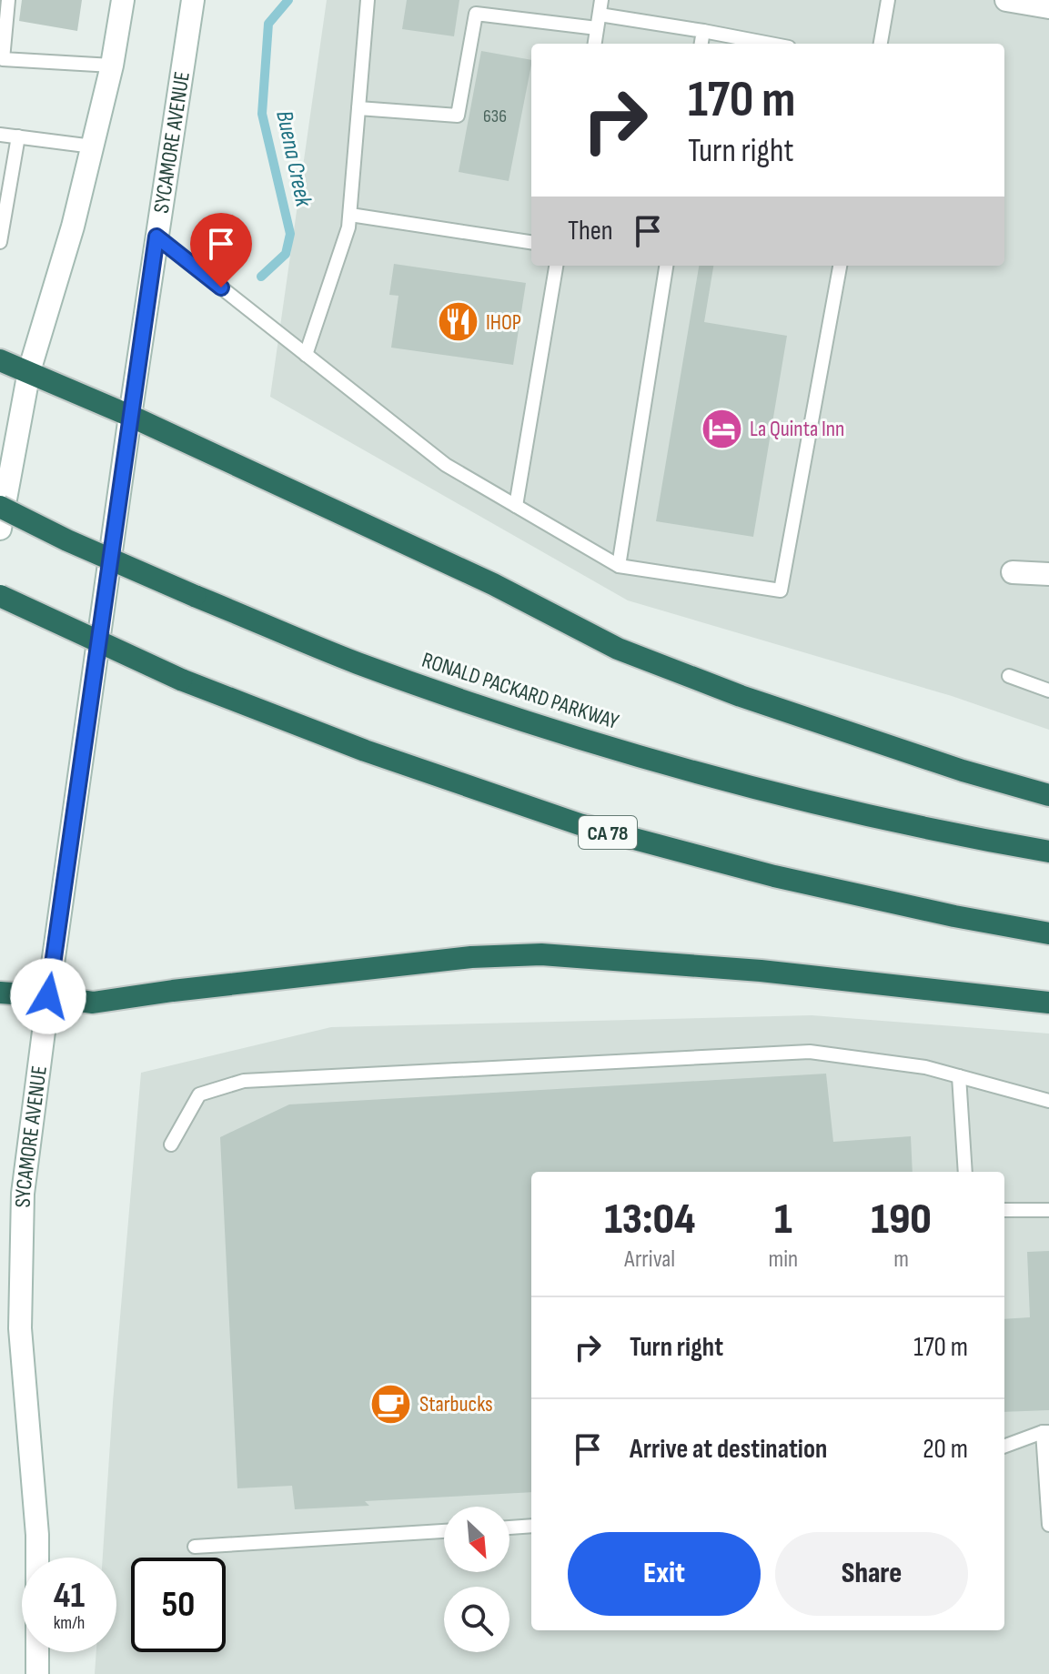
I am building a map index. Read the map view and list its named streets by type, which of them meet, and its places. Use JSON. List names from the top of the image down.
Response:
{
  "streets": {
    "highway": ["RONALD PACKARD PARKWAY", "CA 78"],
    "main road": ["SYCAMORE AVENUE"]
  },
  "water": ["Buena Creek"],
  "places": {
    "restaurant": ["IHOP"],
    "hotel": ["La Quinta Inn"],
    "cafe": ["Starbucks"]
  },
  "house_numbers": ["636"],
  "north": "bottom right",
  "page": {
    "turn": ["170 m", "Turn right"],
    "then": "Then",
    "eta": [
      "13:04",
      "Arrival",
      "1",
      "min",
      "190",
      "m"
    ],
    "list": [
      {
        "name": "Turn right",
        "value": "170 m"
      },
      {
        "name": "Arrive at destination",
        "value": "20 m"
      }
    ],
    "buttons": ["Exit", "Share"],
    "speed": "41 km/h",
    "limit": "50"
  }
}
